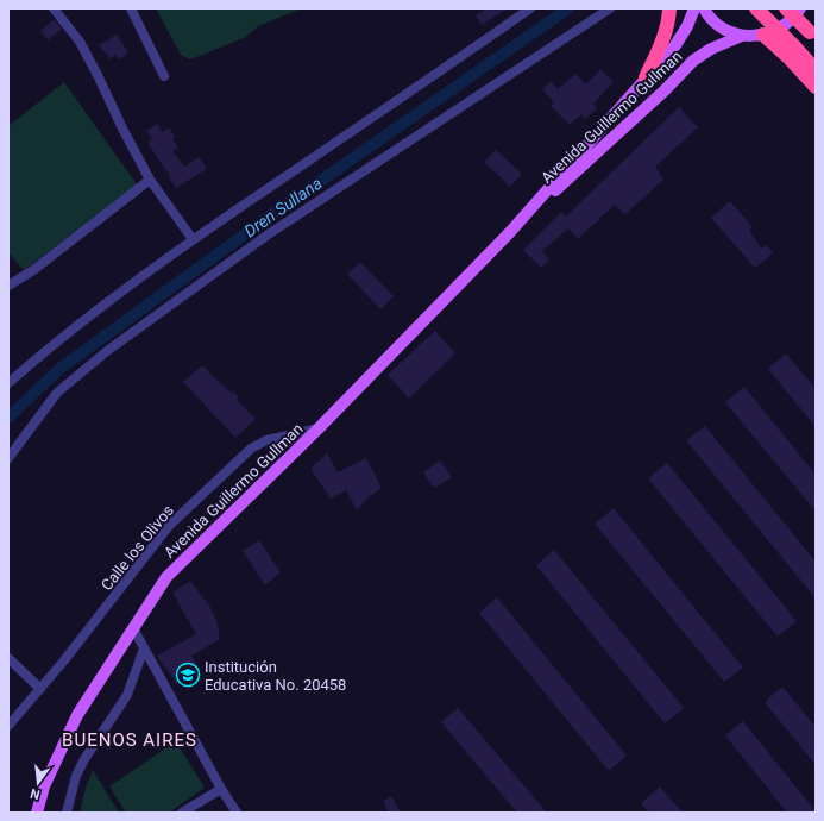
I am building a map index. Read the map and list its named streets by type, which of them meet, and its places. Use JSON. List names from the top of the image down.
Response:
{
  "streets": {
    "main road": ["Avenida Guillermo Gullman"],
    "street": ["Calle los Olivos"]
  },
  "crossings": [
    ["Avenida Guillermo Gullman", "Calle los Olivos"]
  ],
  "districts": ["BUENOS AIRES"],
  "water": ["Dren Sullana"],
  "places": {
    "school or university": ["Institución Educativa No. 20458"]
  },
  "north": "bottom"
}
